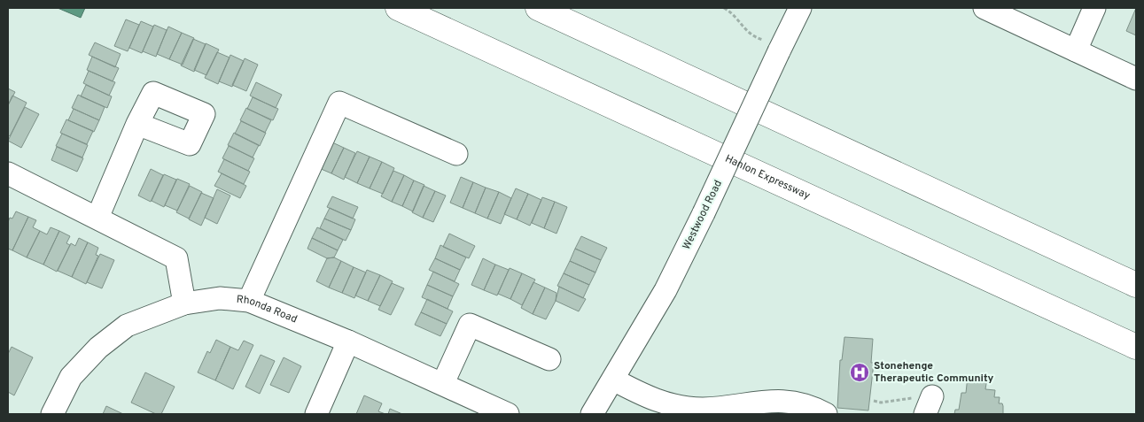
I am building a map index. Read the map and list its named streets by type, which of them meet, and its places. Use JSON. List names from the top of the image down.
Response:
{
  "streets": {
    "highway": ["Hanlon Expressway"],
    "street": ["Westwood Road", "Rhonda Road"]
  },
  "places": {
    "hospital": ["Stonehenge Therapeutic Community"]
  }
}
